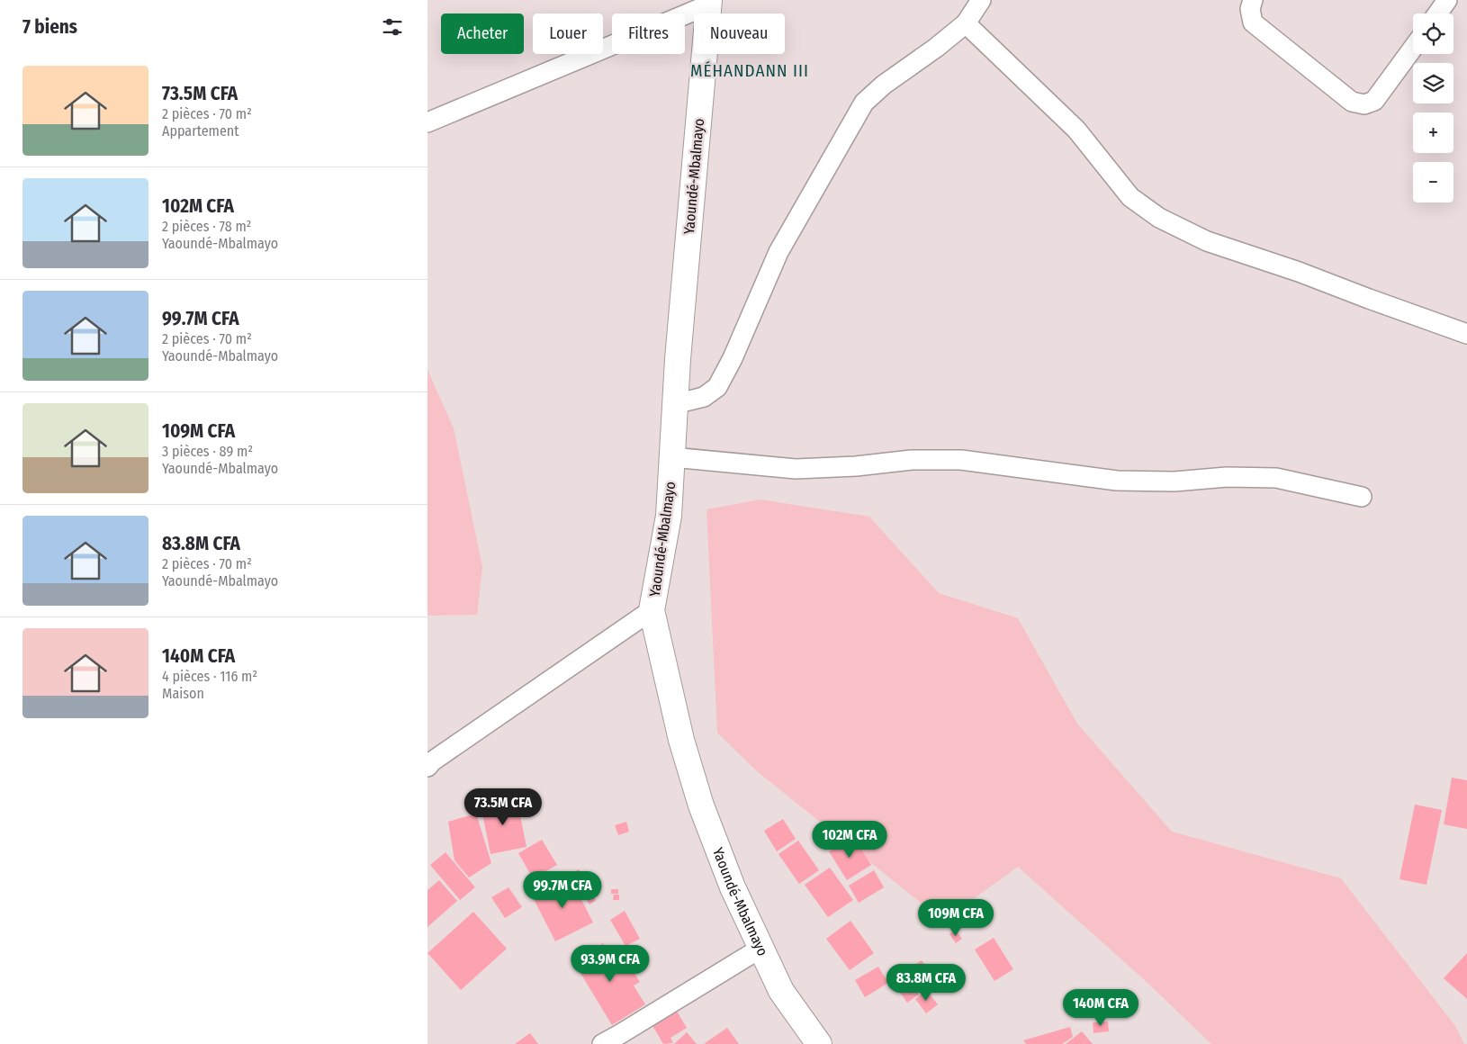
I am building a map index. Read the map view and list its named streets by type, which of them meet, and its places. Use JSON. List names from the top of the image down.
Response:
{
  "streets": {
    "highway": ["Yaoundé-Mbalmayo"]
  },
  "districts": ["MÉHANDANN III"],
  "page": {
    "heading": "7 biens",
    "map_buttons": ["+", "−"],
    "chip": [
      "Acheter",
      "Louer",
      "Filtres",
      "Nouveau"
    ],
    "list": [
      {
        "name": "73.5M CFA",
        "note": "2 pièces · 70 m² · Appartement"
      },
      {
        "name": "102M CFA",
        "note": "2 pièces · 78 m² · Yaoundé-Mbalmayo"
      },
      {
        "name": "99.7M CFA",
        "note": "2 pièces · 70 m² · Yaoundé-Mbalmayo"
      },
      {
        "name": "109M CFA",
        "note": "3 pièces · 89 m² · Yaoundé-Mbalmayo"
      },
      {
        "name": "83.8M CFA",
        "note": "2 pièces · 70 m² · Yaoundé-Mbalmayo"
      },
      {
        "name": "140M CFA",
        "note": "4 pièces · 116 m² · Maison"
      }
    ],
    "price": [
      "73.5M CFA",
      "102M CFA",
      "99.7M CFA",
      "109M CFA",
      "93.9M CFA",
      "83.8M CFA",
      "140M CFA"
    ]
  }
}
